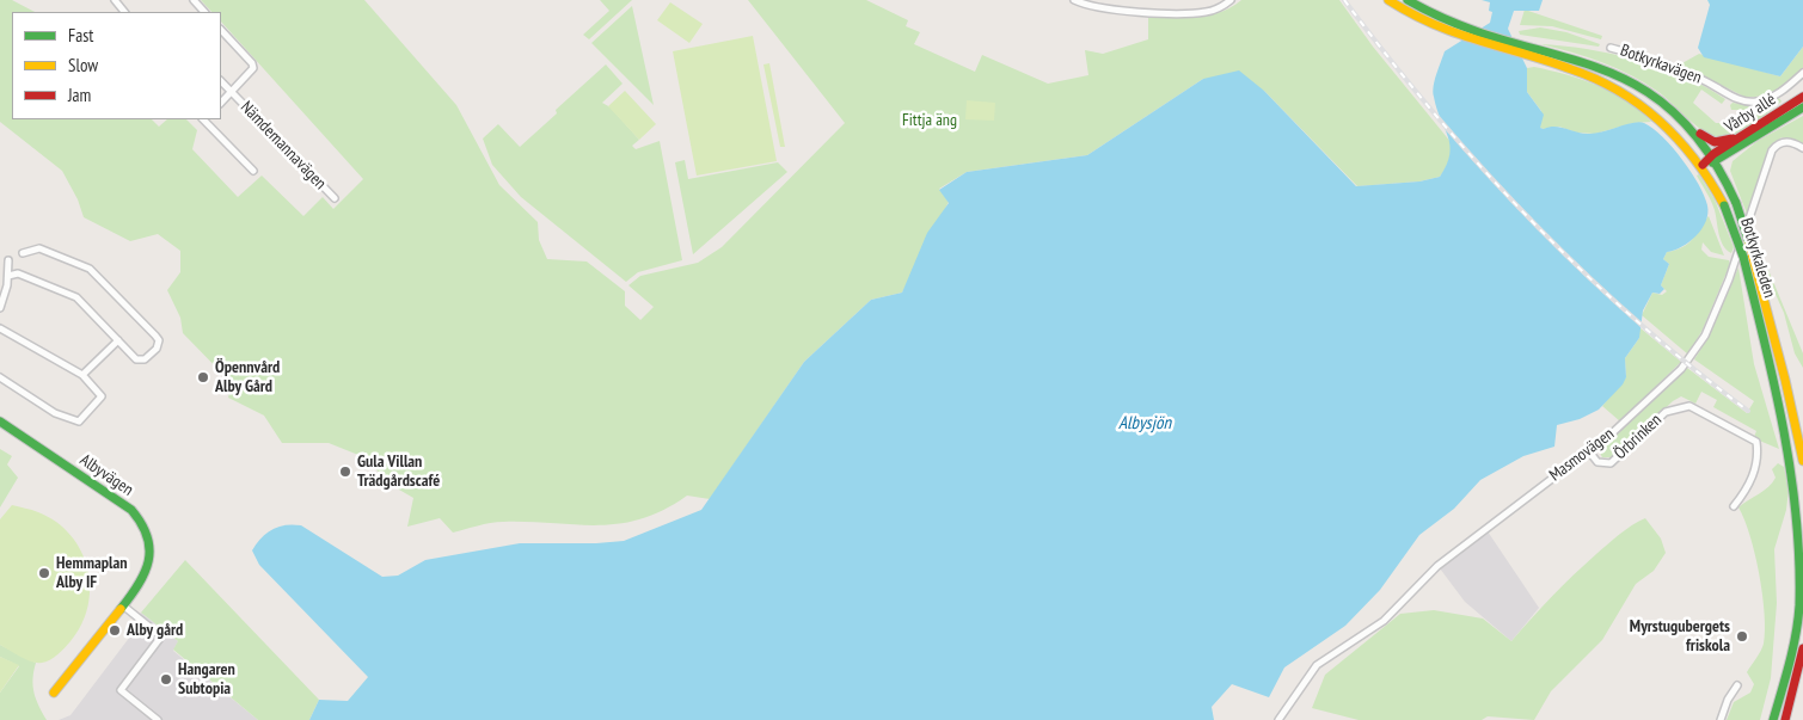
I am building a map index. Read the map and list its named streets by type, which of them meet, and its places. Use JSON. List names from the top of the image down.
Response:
{
  "streets": {
    "main road": ["Vårby allé", "Botkyrkaleden", "Albyvägen"],
    "street": [
      "Botkyrkavägen",
      "Nämdemannavägen",
      "Örbrinken",
      "Masmovägen"
    ]
  },
  "crossings": [
    ["Vårby allé", "Botkyrkaleden"],
    ["Örbrinken", "Masmovägen"]
  ],
  "water": ["Albysjön"],
  "parks": ["Fittja äng"],
  "places": [
    "Öpennvård Alby Gård",
    "Gula Villan Trädgårdscafé",
    "Hemmaplan Alby IF",
    "Alby gård",
    "Myrstugubergets friskola",
    "Hangaren Subtopia"
  ],
  "legend": ["Fast", "Slow", "Jam"]
}
